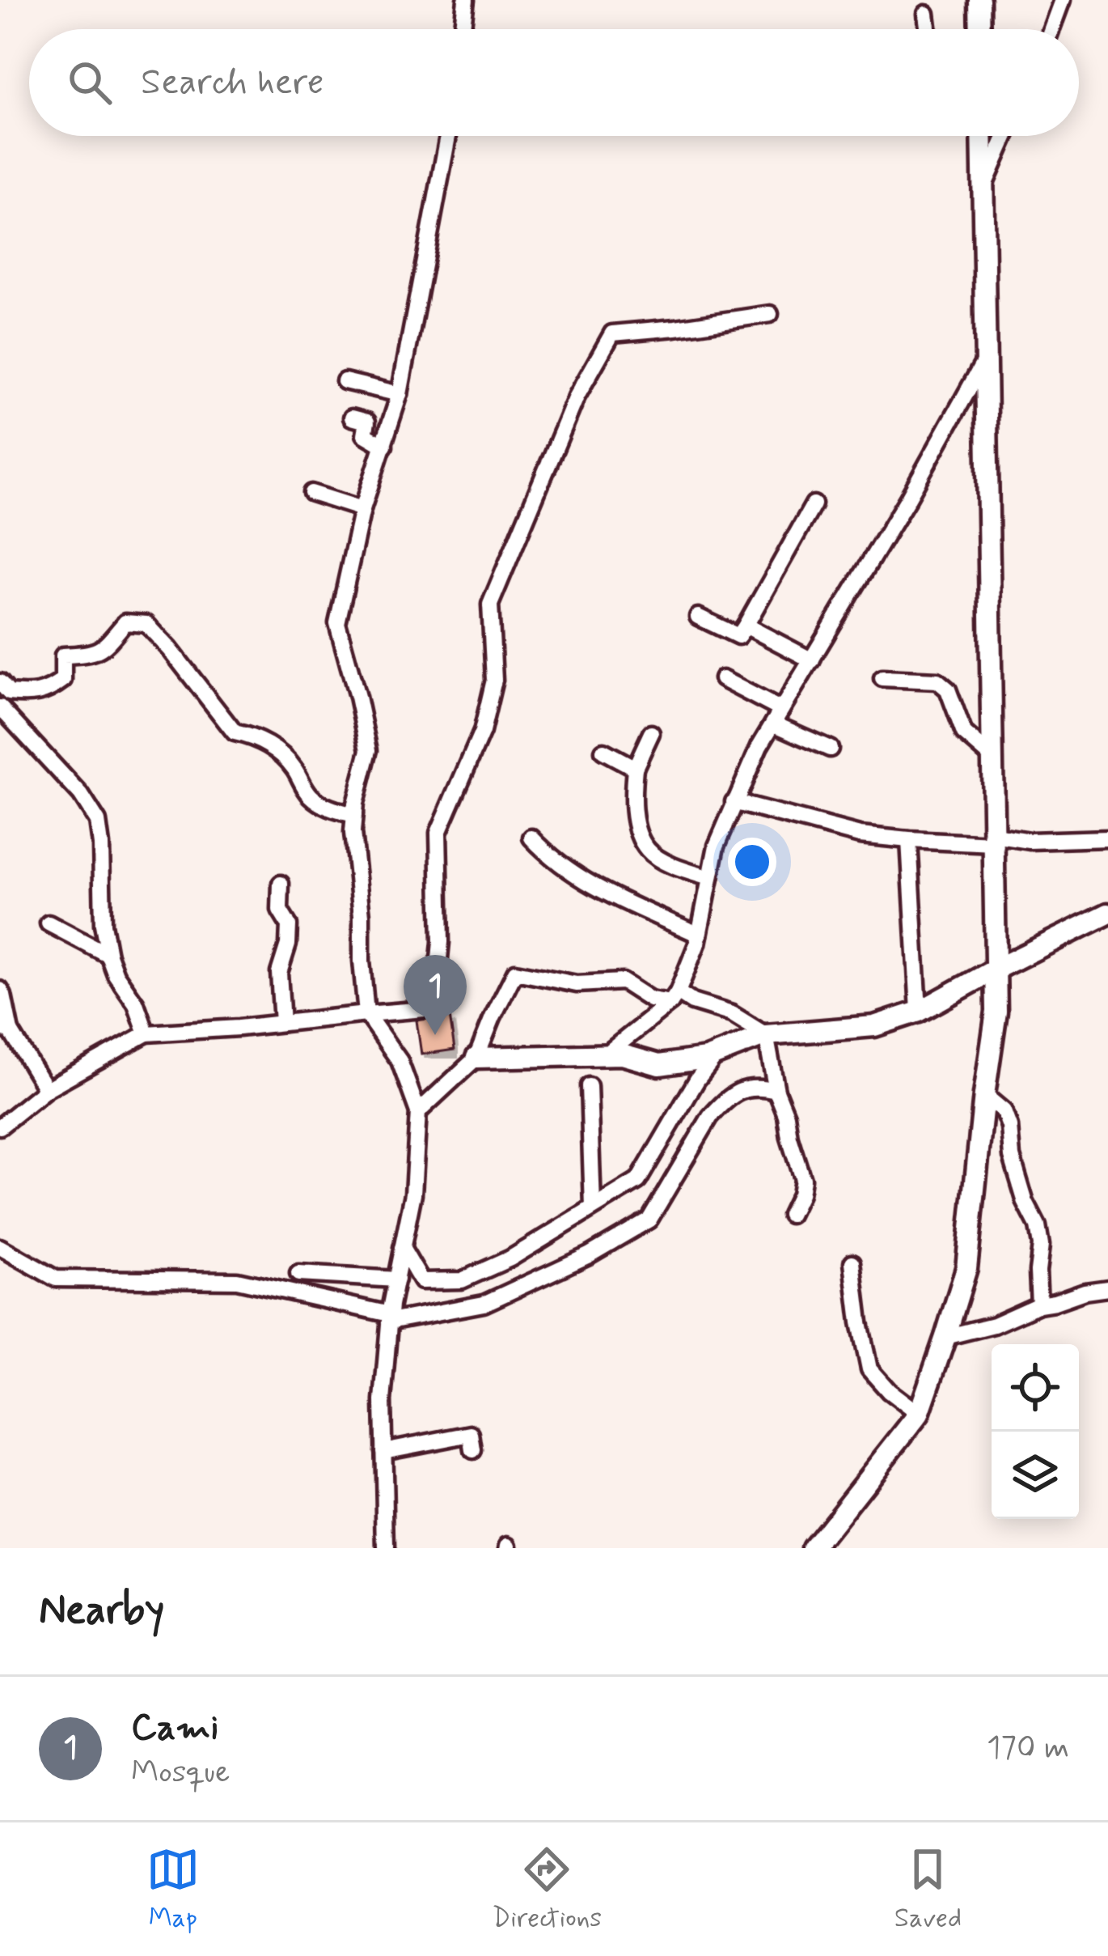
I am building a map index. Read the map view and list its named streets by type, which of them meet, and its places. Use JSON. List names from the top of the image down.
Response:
{
  "page": {
    "search": "Search here",
    "pins": "1",
    "heading": "Nearby",
    "list": [
      {
        "mark": "1",
        "name": "Cami",
        "note": "Mosque",
        "value": "170 m"
      }
    ],
    "nav": ["Map", "Directions", "Saved"]
  }
}
